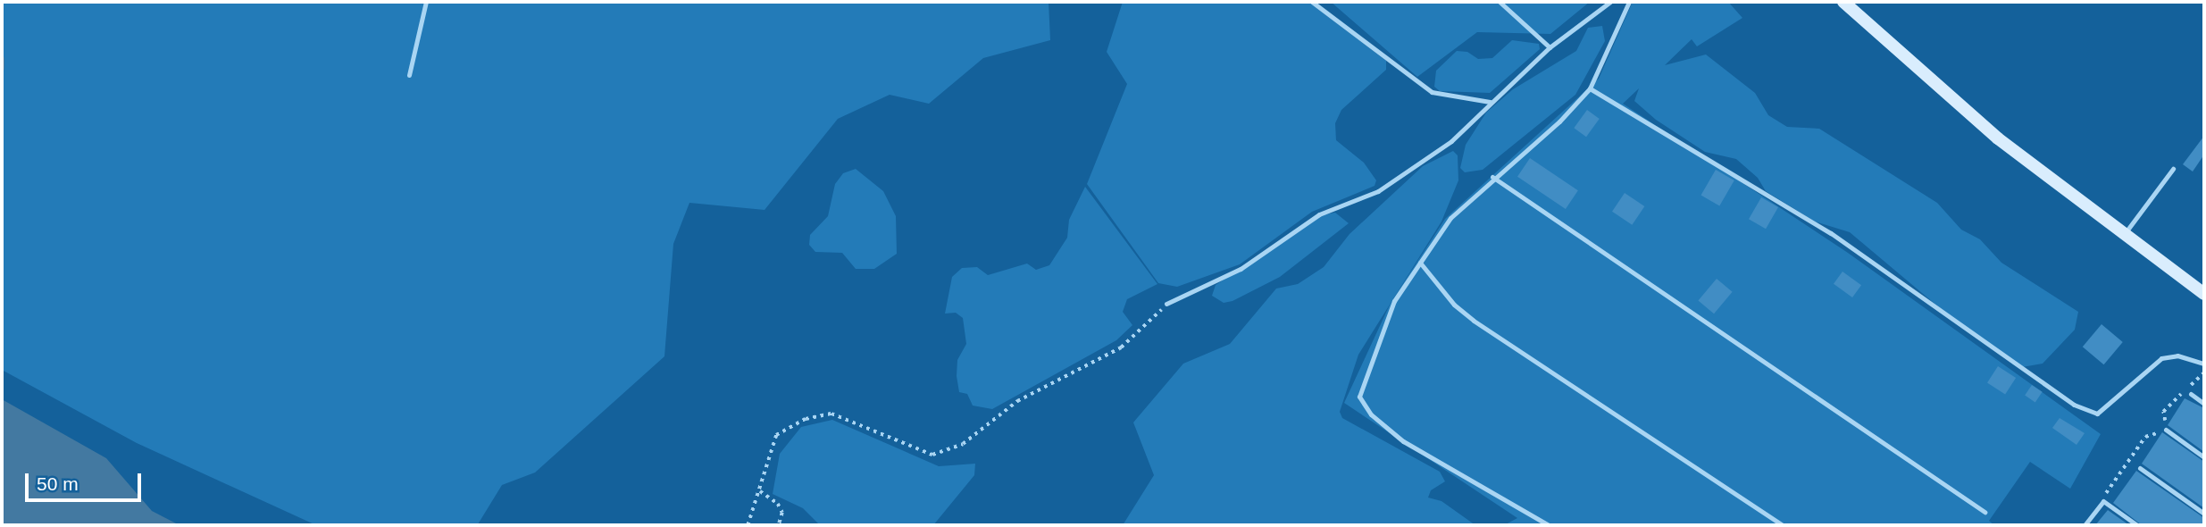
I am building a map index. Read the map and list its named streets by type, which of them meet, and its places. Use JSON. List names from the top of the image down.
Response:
{
  "scale_bar": "50 m"
}
